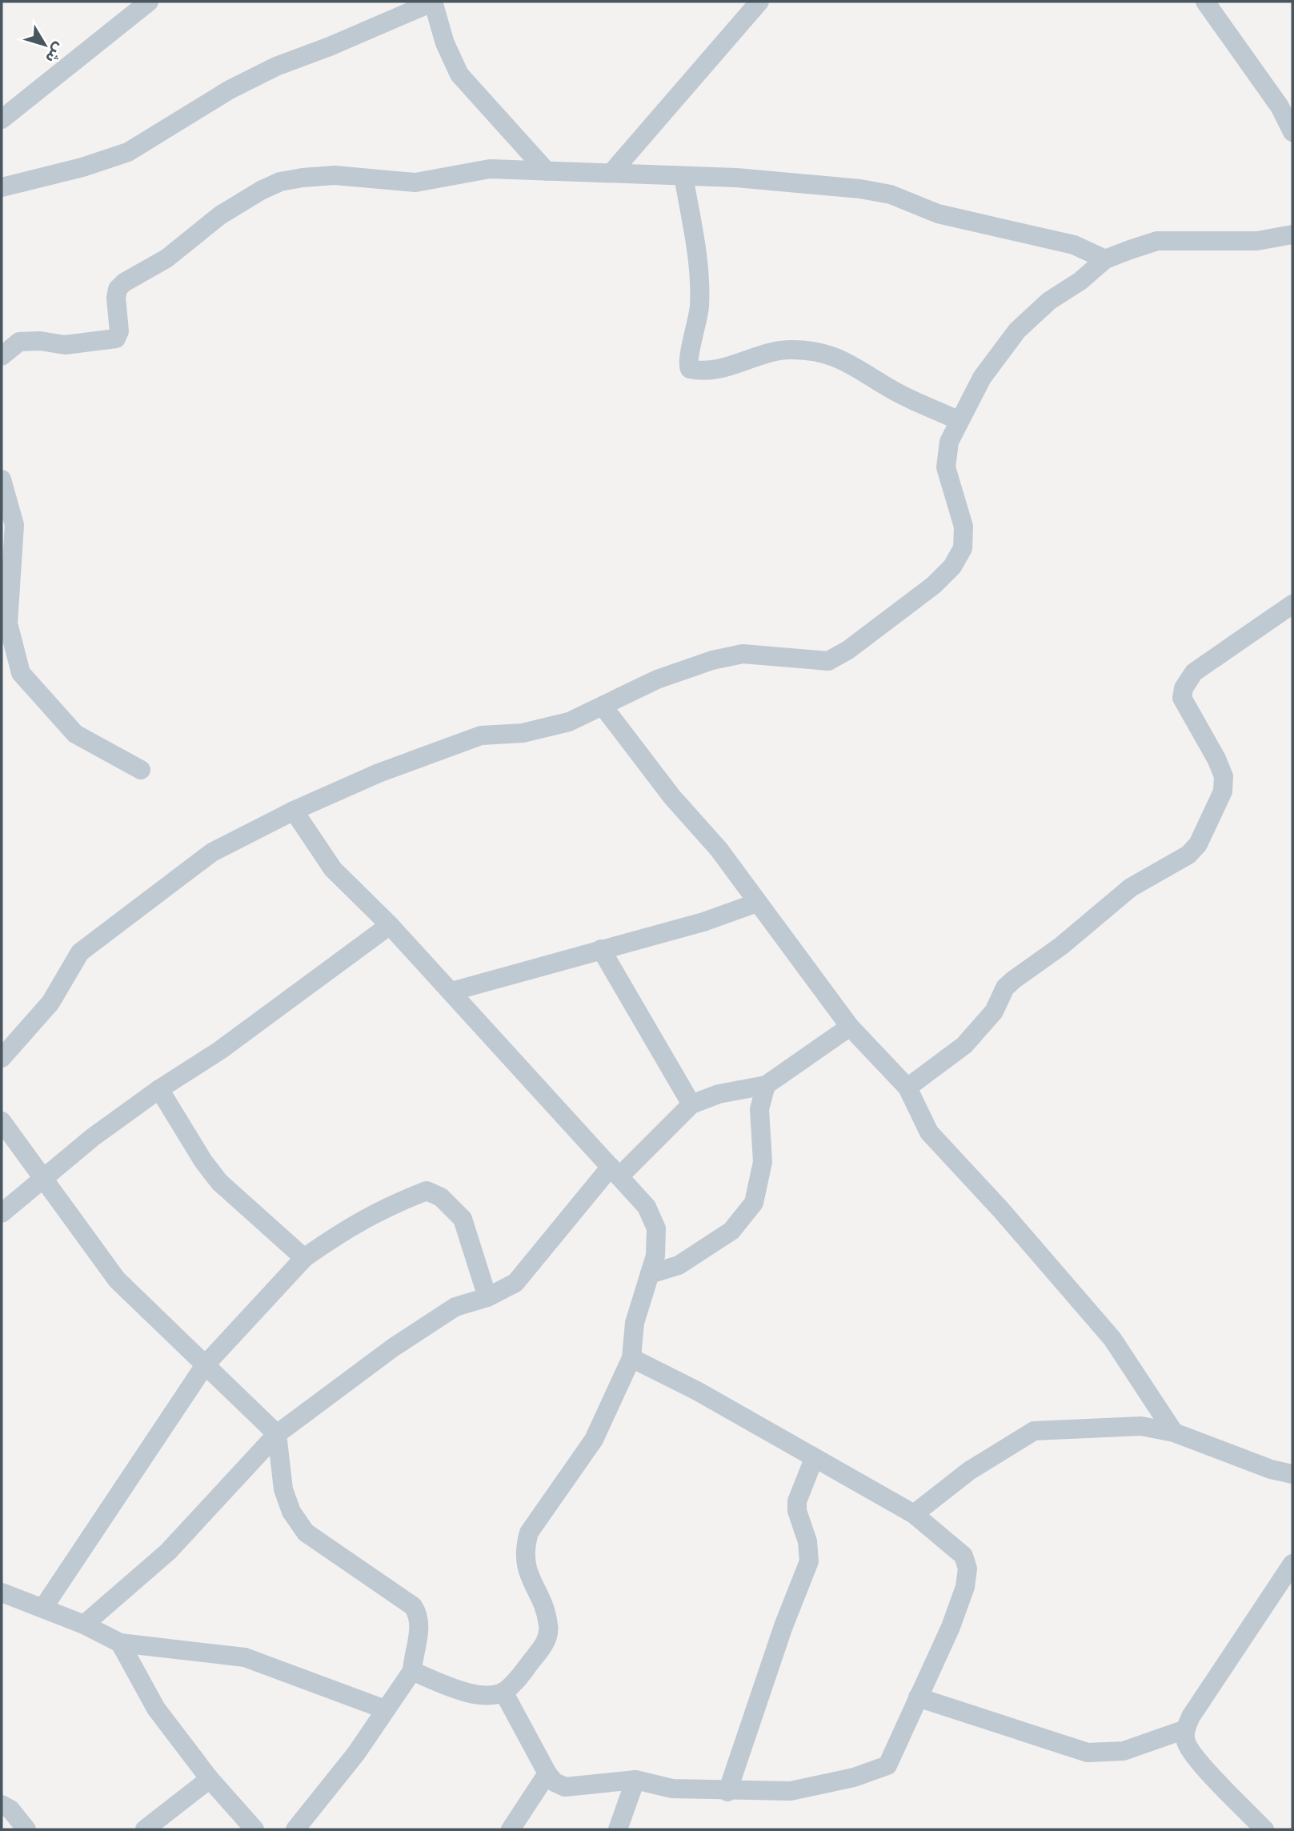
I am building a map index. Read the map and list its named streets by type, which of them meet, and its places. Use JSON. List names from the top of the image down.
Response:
{
  "north": "bottom right"
}
